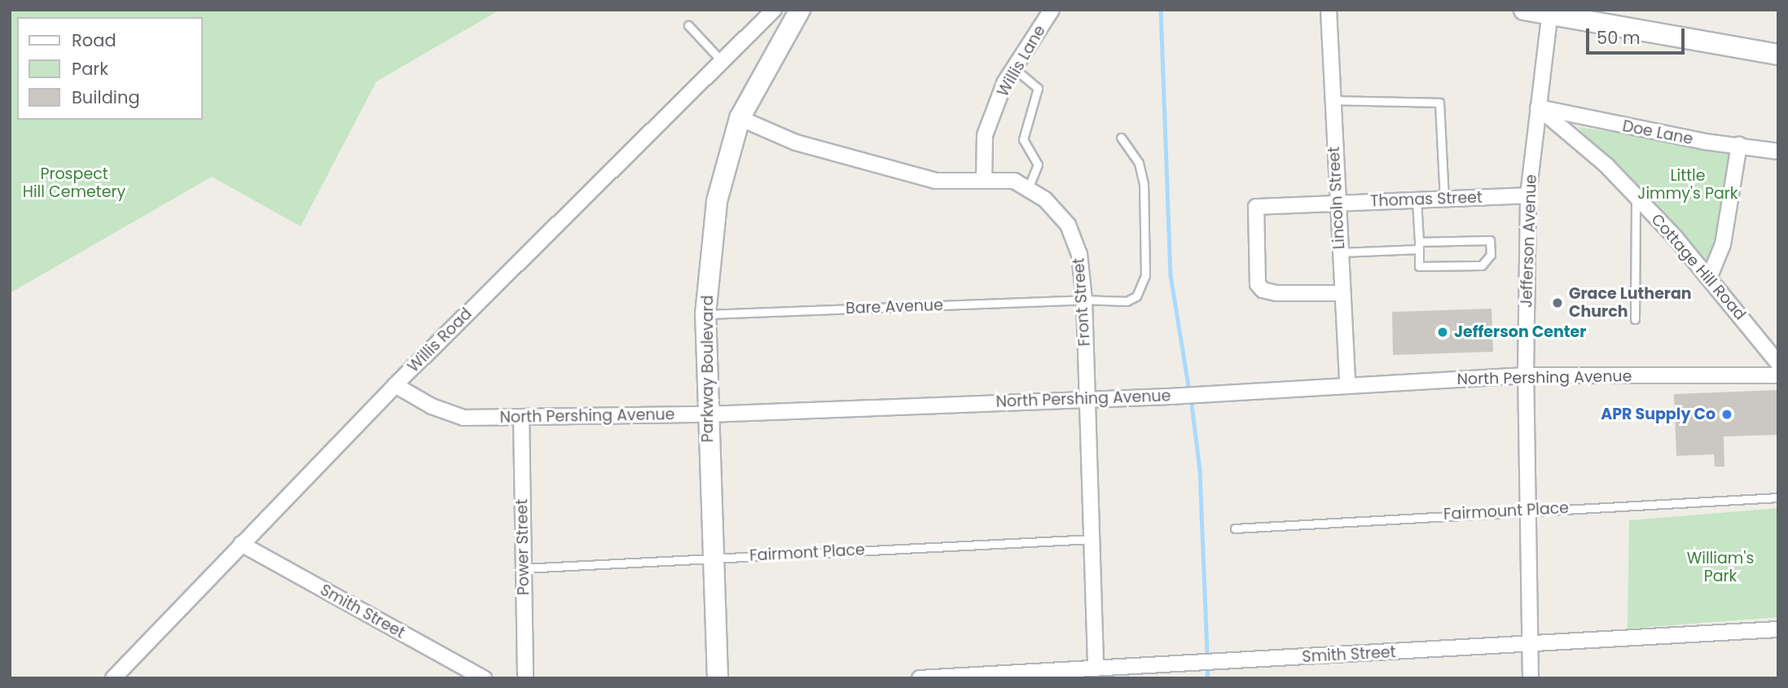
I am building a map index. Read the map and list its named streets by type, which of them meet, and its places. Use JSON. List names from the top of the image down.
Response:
{
  "streets": {
    "street": [
      "Willis Lane",
      "Doe Lane",
      "Lincoln Street",
      "Thomas Street",
      "Jefferson Avenue",
      "Cottage Hill Road",
      "Front Street",
      "Willis Road",
      "Parkway Boulevard",
      "North Pershing Avenue",
      "Power Street",
      "Smith Street"
    ],
    "lane": ["Bare Avenue", "Fairmount Place", "Fairmont Place"]
  },
  "crossings": [
    ["Willis Lane", "Front Street"],
    ["Doe Lane", "Jefferson Avenue"],
    ["Doe Lane", "Cottage Hill Road"],
    ["Lincoln Street", "Thomas Street"],
    ["Lincoln Street", "North Pershing Avenue"],
    ["Thomas Street", "Jefferson Avenue"],
    ["Jefferson Avenue", "Cottage Hill Road"],
    ["Jefferson Avenue", "North Pershing Avenue"],
    ["Jefferson Avenue", "Fairmount Place"],
    ["Jefferson Avenue", "Smith Street"],
    ["Front Street", "Bare Avenue"],
    ["Front Street", "Parkway Boulevard"],
    ["Front Street", "North Pershing Avenue"],
    ["Front Street", "Fairmont Place"],
    ["Front Street", "Smith Street"],
    ["Bare Avenue", "Parkway Boulevard"],
    ["Willis Road", "North Pershing Avenue"],
    ["Willis Road", "Smith Street"],
    ["Parkway Boulevard", "North Pershing Avenue"],
    ["Parkway Boulevard", "Fairmont Place"],
    ["North Pershing Avenue", "Power Street"],
    ["Power Street", "Fairmont Place"]
  ],
  "parks": ["Prospect Hill Cemetery", "Little Jimmy's Park", "William's Park"],
  "places": ["Grace Lutheran Church", "Jefferson Center", "APR Supply Co"],
  "legend": ["Road", "Park", "Building"],
  "scale_bar": "50 m"
}
